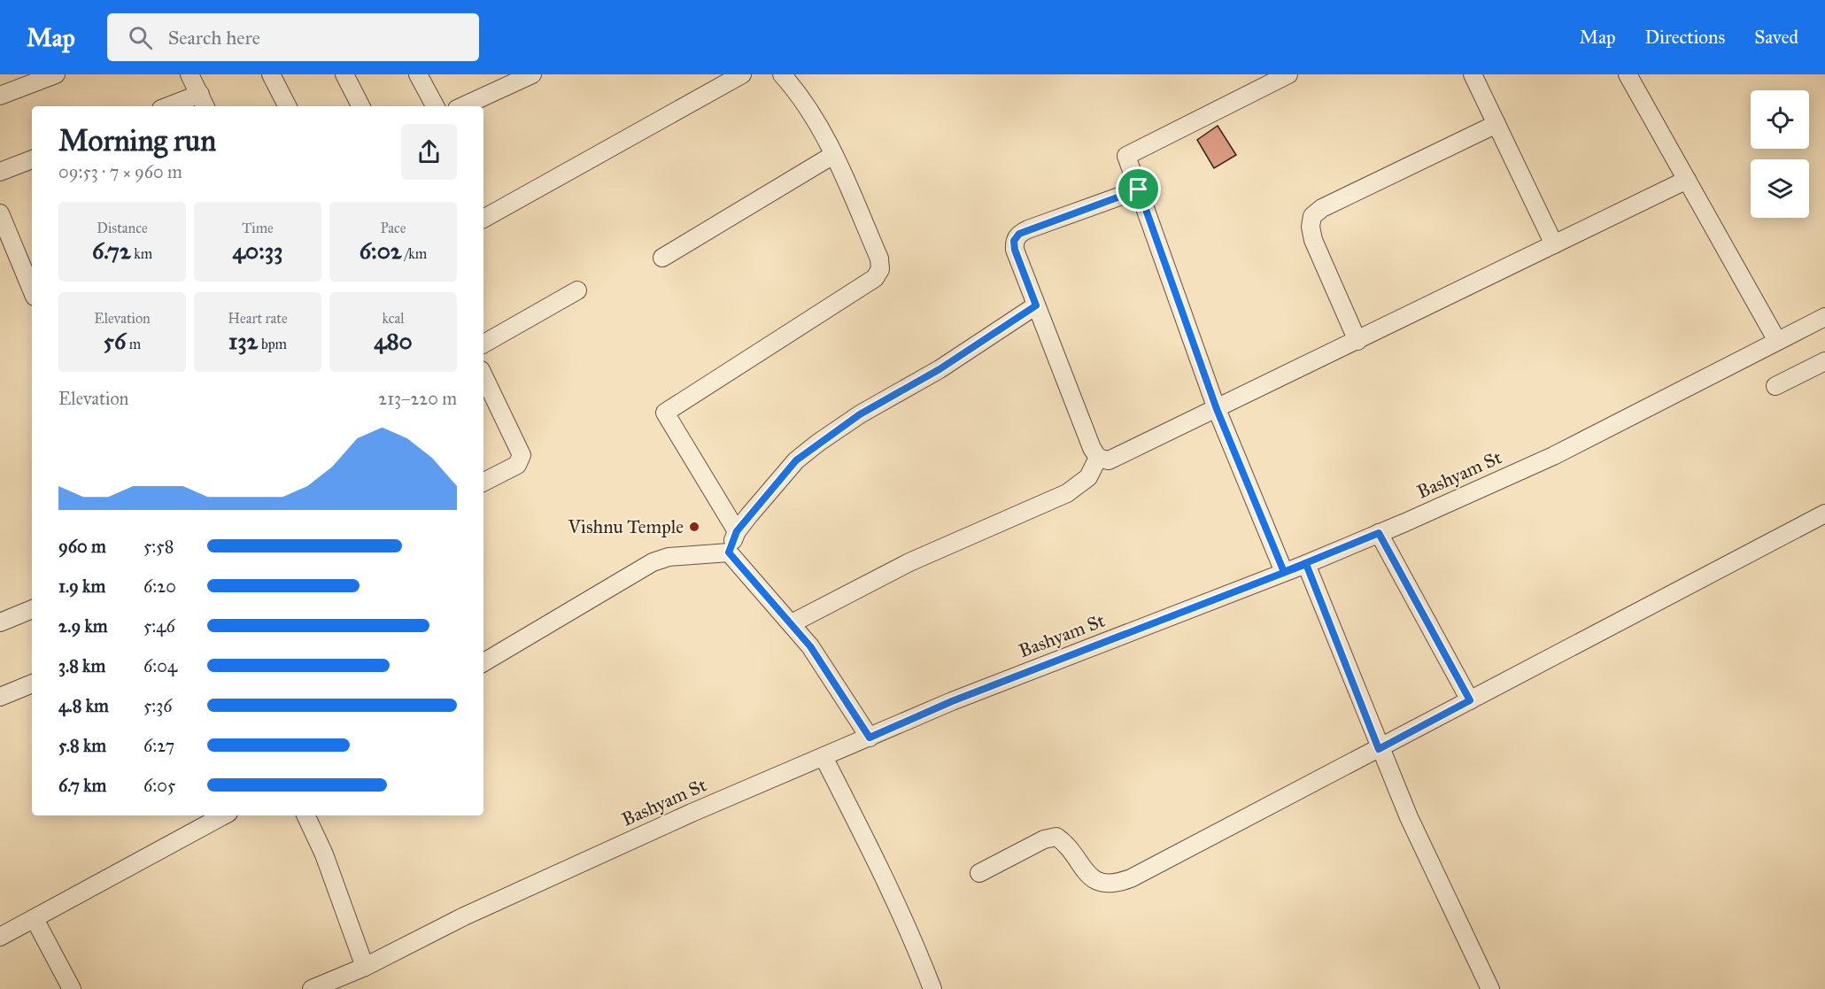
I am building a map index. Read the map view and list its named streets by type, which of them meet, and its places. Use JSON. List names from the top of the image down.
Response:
{
  "streets": {
    "street": ["Bashyam St"]
  },
  "places": ["Vishnu Temple"],
  "page": {
    "header": "Map",
    "search": "Search here",
    "nav": ["Map", "Directions", "Saved"],
    "heading": ["Morning run", "09:53 · 7 × 960 m"],
    "stats": [
      ["Distance", "6.72 km"],
      ["Time", "40:33"],
      ["Pace", "6:02 /km"],
      ["Elevation", "56 m"],
      ["Heart rate", "132 bpm"],
      ["kcal", "480"]
    ],
    "chart": ["Elevation", "213–220 m"],
    "list": [
      {
        "name": "960 m",
        "note": "5:58"
      },
      {
        "name": "1.9 km",
        "note": "6:20"
      },
      {
        "name": "2.9 km",
        "note": "5:46"
      },
      {
        "name": "3.8 km",
        "note": "6:04"
      },
      {
        "name": "4.8 km",
        "note": "5:36"
      },
      {
        "name": "5.8 km",
        "note": "6:27"
      },
      {
        "name": "6.7 km",
        "note": "6:05"
      }
    ]
  }
}
